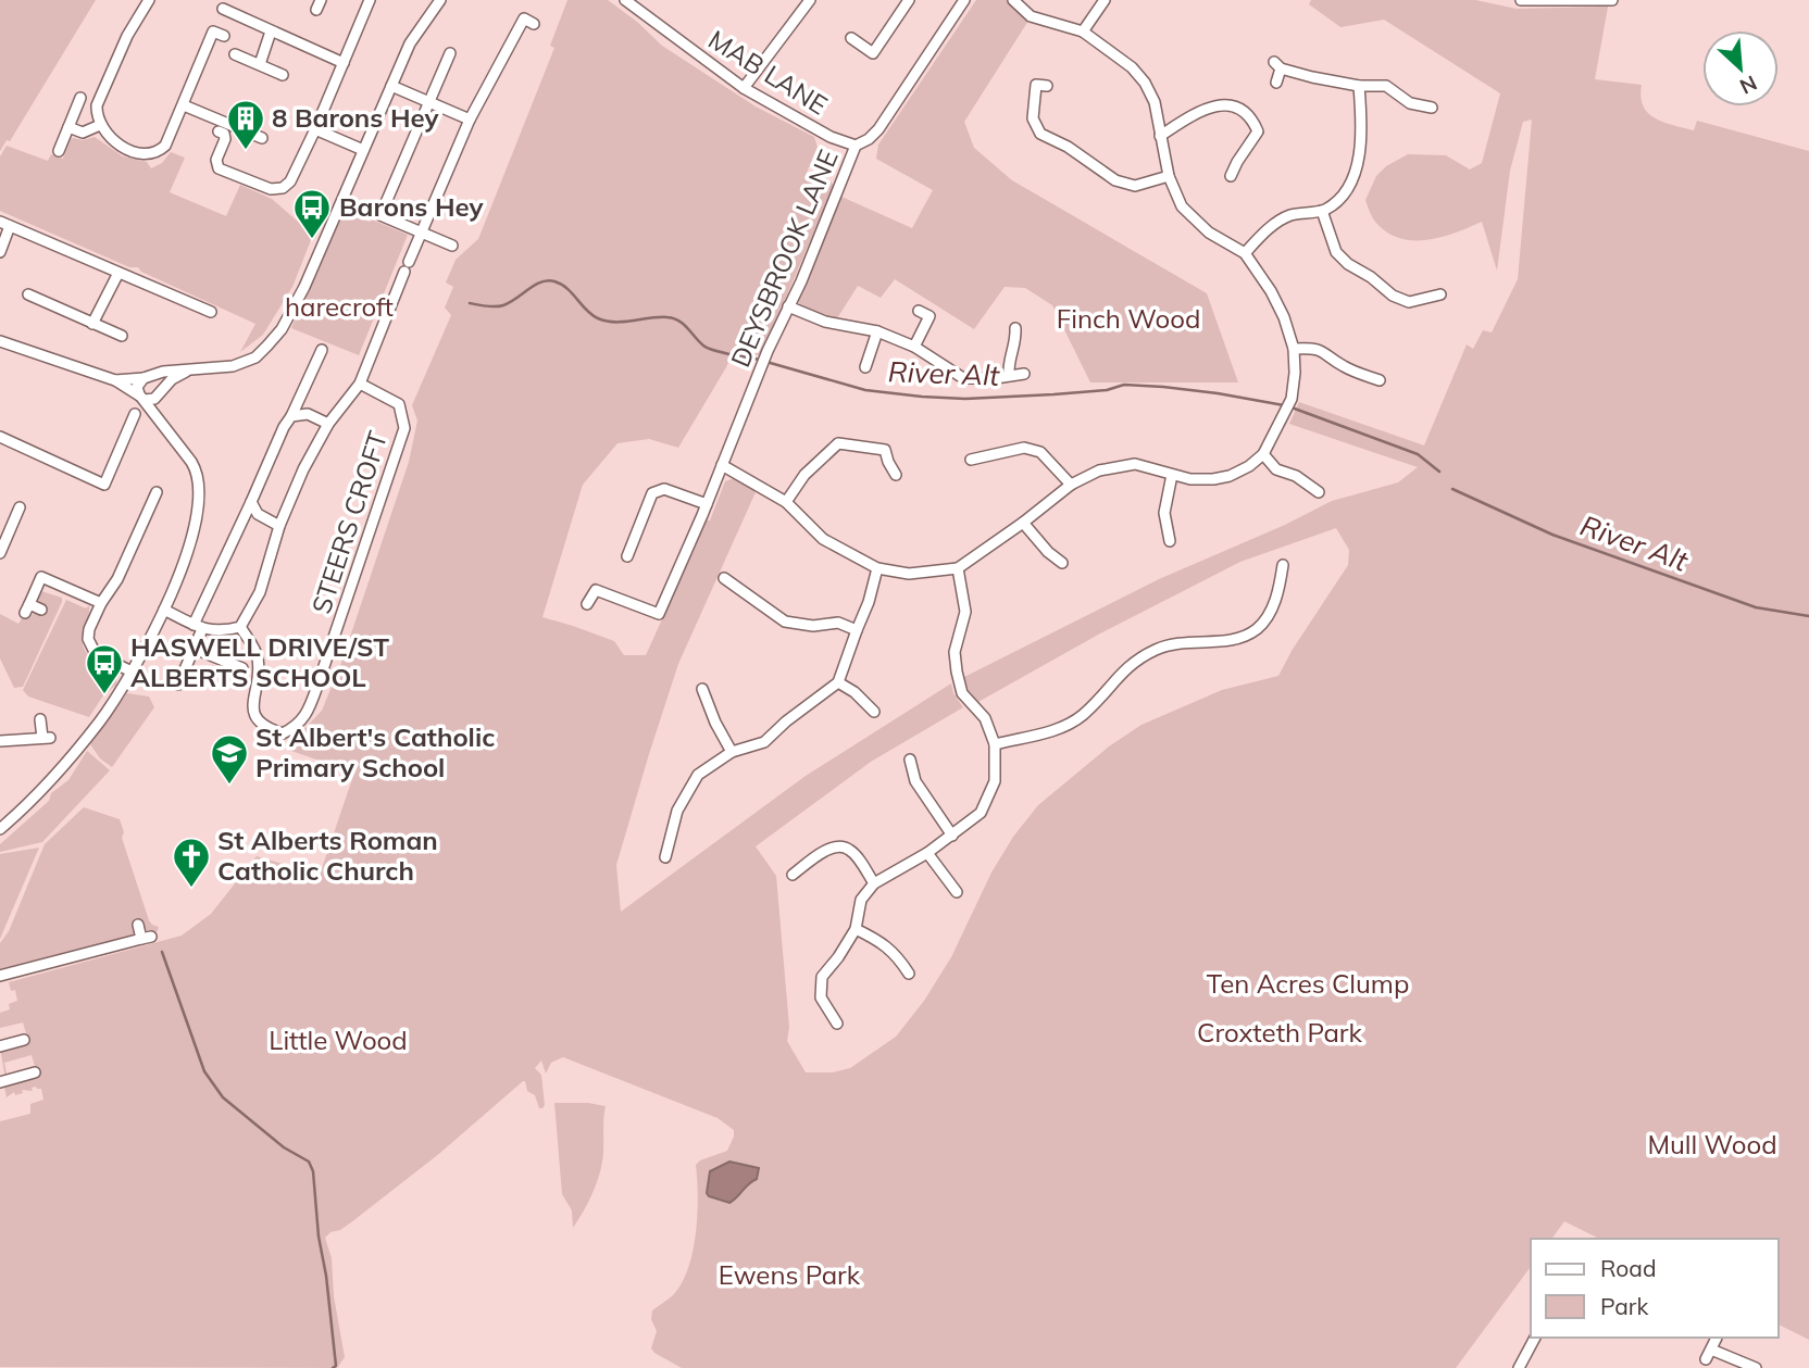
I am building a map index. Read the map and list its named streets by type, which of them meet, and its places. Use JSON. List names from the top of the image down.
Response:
{
  "streets": {
    "street": ["MAB LANE", "DEYSBROOK LANE", "STEERS CROFT"]
  },
  "crossings": [
    ["MAB LANE", "DEYSBROOK LANE"]
  ],
  "water": ["River Alt"],
  "parks": [
    "harecroft",
    "Finch Wood",
    "Ten Acres Clump",
    "Croxteth Park",
    "Little Wood",
    "Mull Wood",
    "Ewens Park"
  ],
  "places": {
    "building": ["8 Barons Hey"],
    "bus stop": ["Barons Hey", "HASWELL DRIVE/ST ALBERTS SCHOOL"],
    "school or university": ["St Albert's Catholic Primary School"],
    "church": ["St Alberts Roman Catholic Church"]
  },
  "legend": ["Road", "Park"],
  "north": "bottom right"
}
